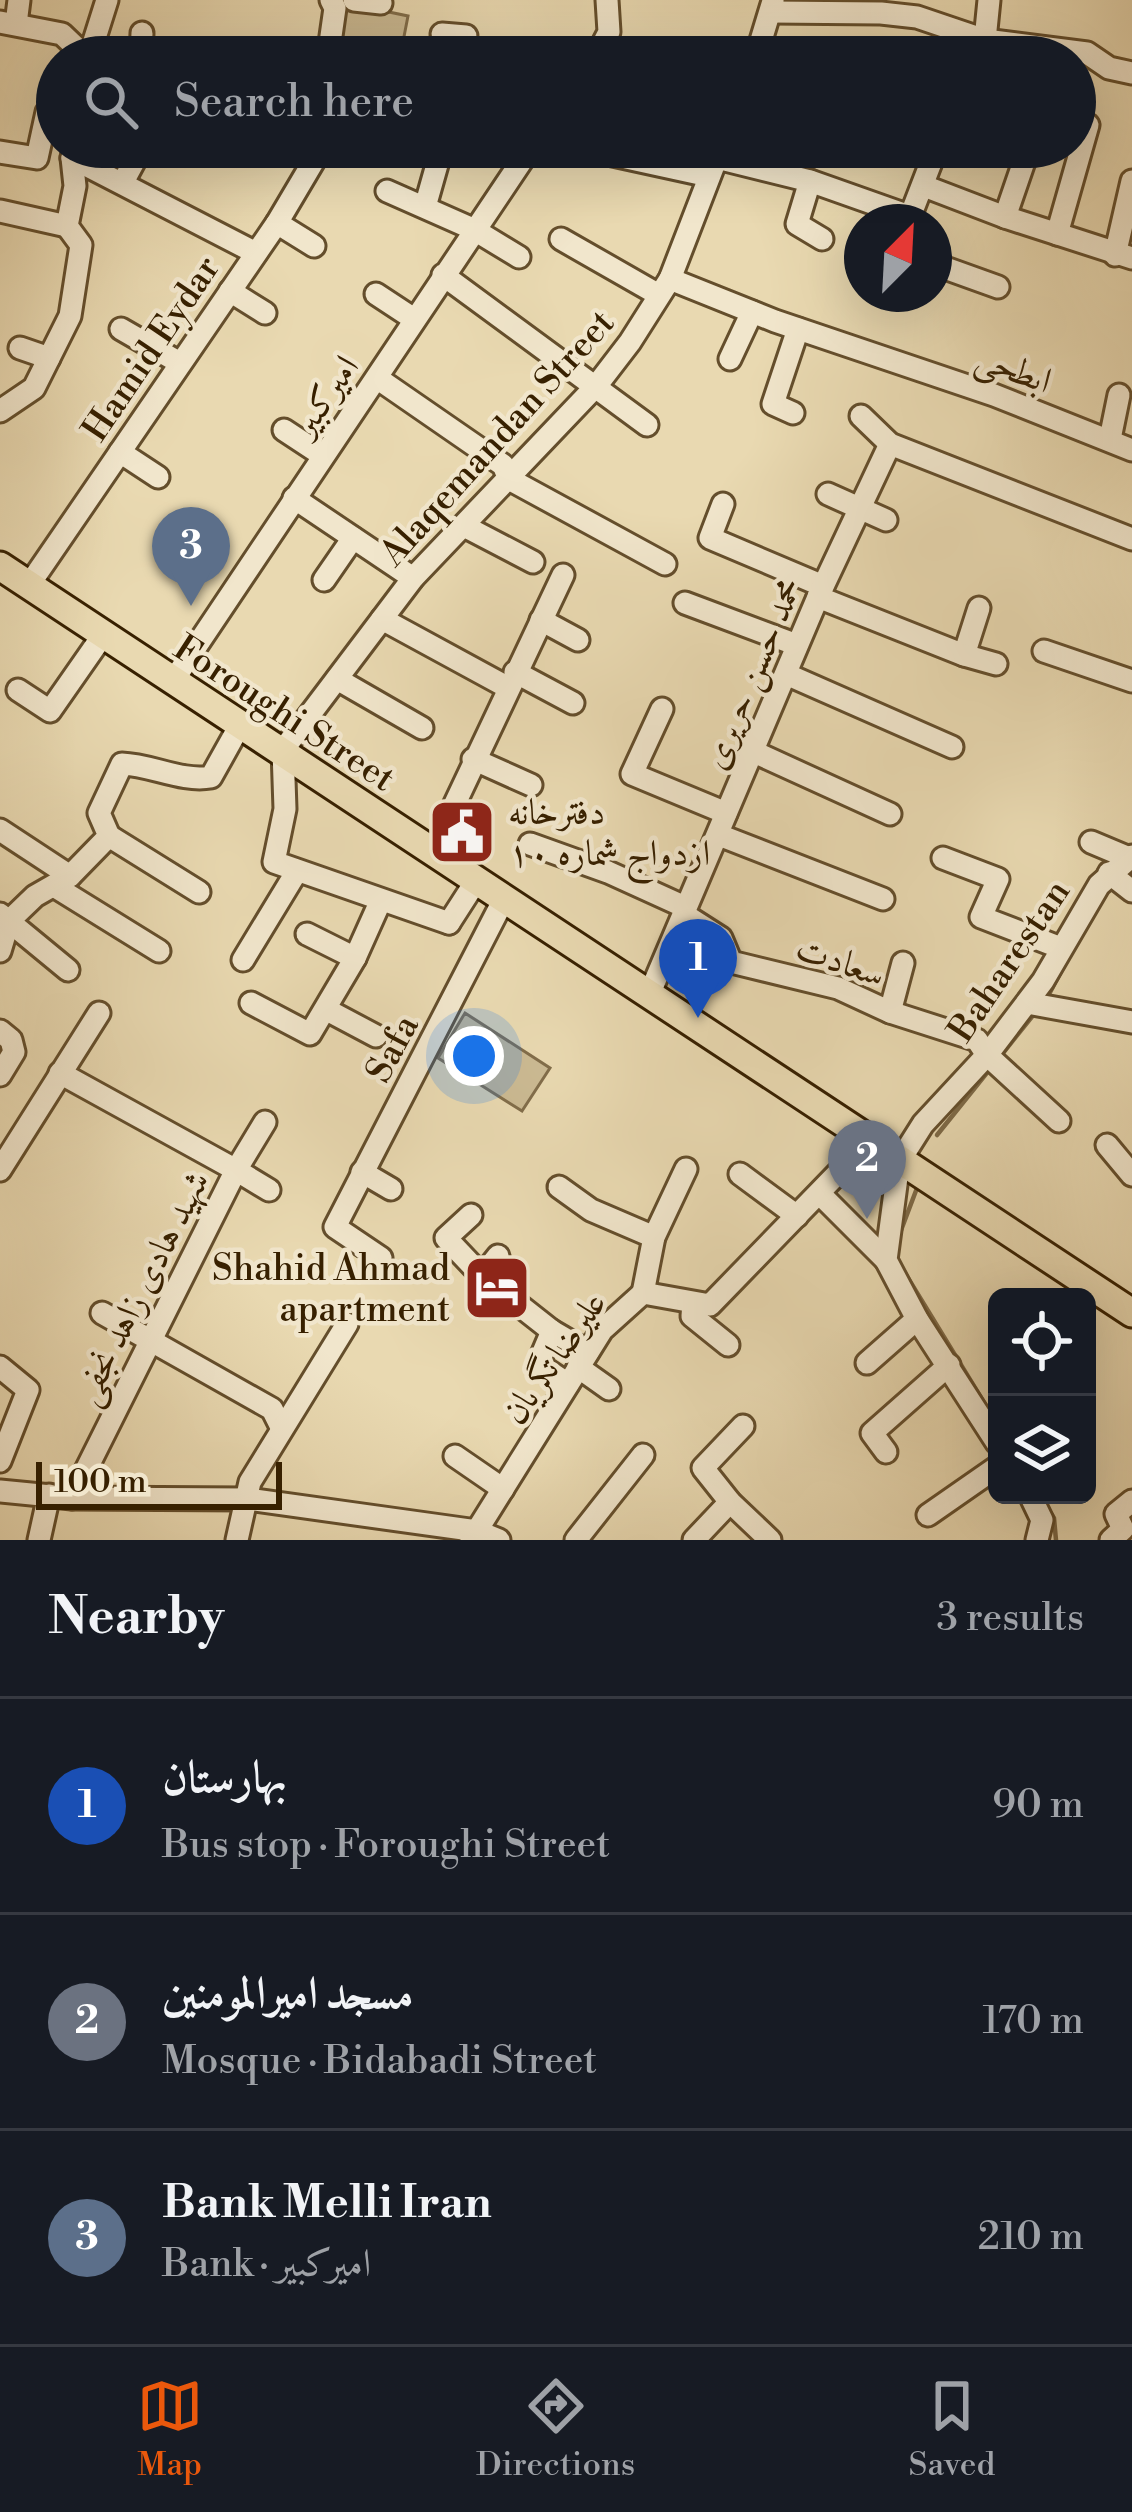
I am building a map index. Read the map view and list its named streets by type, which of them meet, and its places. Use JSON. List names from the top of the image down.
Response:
{
  "streets": {
    "main road": ["Foroughi Street"],
    "street": [
      "Hamid Eydar",
      "ابطحی",
      "امیرکبیر",
      "Alaqemandan Street",
      "محمد حسن حریری",
      "سعادت",
      "Baharestan",
      "Safa",
      "شهید هادی زاهد نجفی",
      "علیرضا تگریان"
    ]
  },
  "crossings": [
    ["Hamid Eydar", "Foroughi Street"],
    ["ابطحی", "Alaqemandan Street"],
    ["امیرکبیر", "Foroughi Street"],
    ["Alaqemandan Street", "Foroughi Street"],
    ["محمد حسن حریری", "Foroughi Street"],
    ["محمد حسن حریری", "سعادت"],
    ["Foroughi Street", "Baharestan"],
    ["Foroughi Street", "Safa"],
    ["سعادت", "Baharestan"]
  ],
  "places": {
    "public building": ["دفترخانه ازدواج شماره ۱۰"],
    "hotel": ["Shahid Ahmad apartment"]
  },
  "scale_bar": "100 m",
  "north": "top right",
  "page": {
    "search": "Search here",
    "pins": ["3", "1", "2"],
    "scale": "100 m",
    "heading": ["Nearby", "3 results"],
    "list": [
      {
        "mark": "1",
        "name": "بهارستان",
        "note": "Bus stop · Foroughi Street",
        "value": "90 m"
      },
      {
        "mark": "2",
        "name": "مسجد امیرالمومنین",
        "note": "Mosque · Bidabadi Street",
        "value": "170 m"
      },
      {
        "mark": "3",
        "name": "Bank Melli Iran",
        "note": "Bank · امیرکبیر",
        "value": "210 m"
      }
    ],
    "nav": ["Map", "Directions", "Saved"]
  }
}
